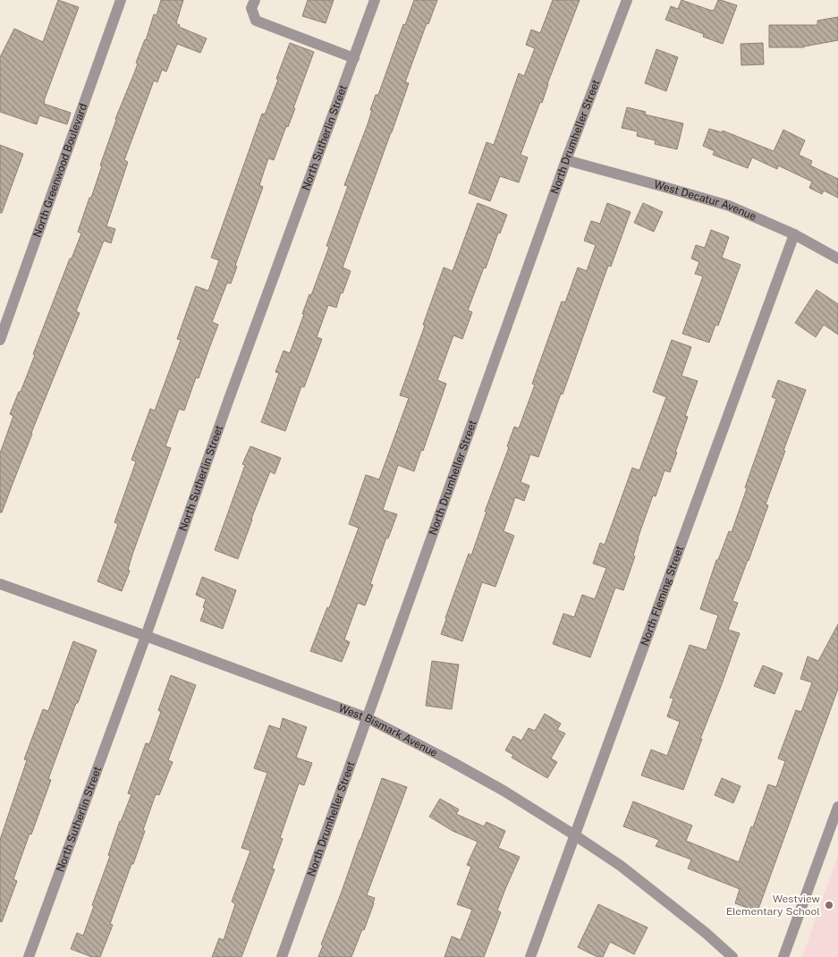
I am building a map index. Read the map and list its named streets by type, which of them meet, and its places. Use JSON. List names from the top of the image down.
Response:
{
  "streets": {
    "street": [
      "North Drumheller Street",
      "North Sutherlin Street",
      "North Greenwood Boulevard",
      "West Decatur Avenue",
      "North Fleming Street",
      "West Bismark Avenue"
    ]
  },
  "crossings": [
    ["North Drumheller Street", "West Decatur Avenue"],
    ["North Drumheller Street", "West Bismark Avenue"],
    ["North Sutherlin Street", "West Bismark Avenue"],
    ["West Decatur Avenue", "North Fleming Street"],
    ["North Fleming Street", "West Bismark Avenue"]
  ],
  "places": ["Westview Elementary School"]
}
